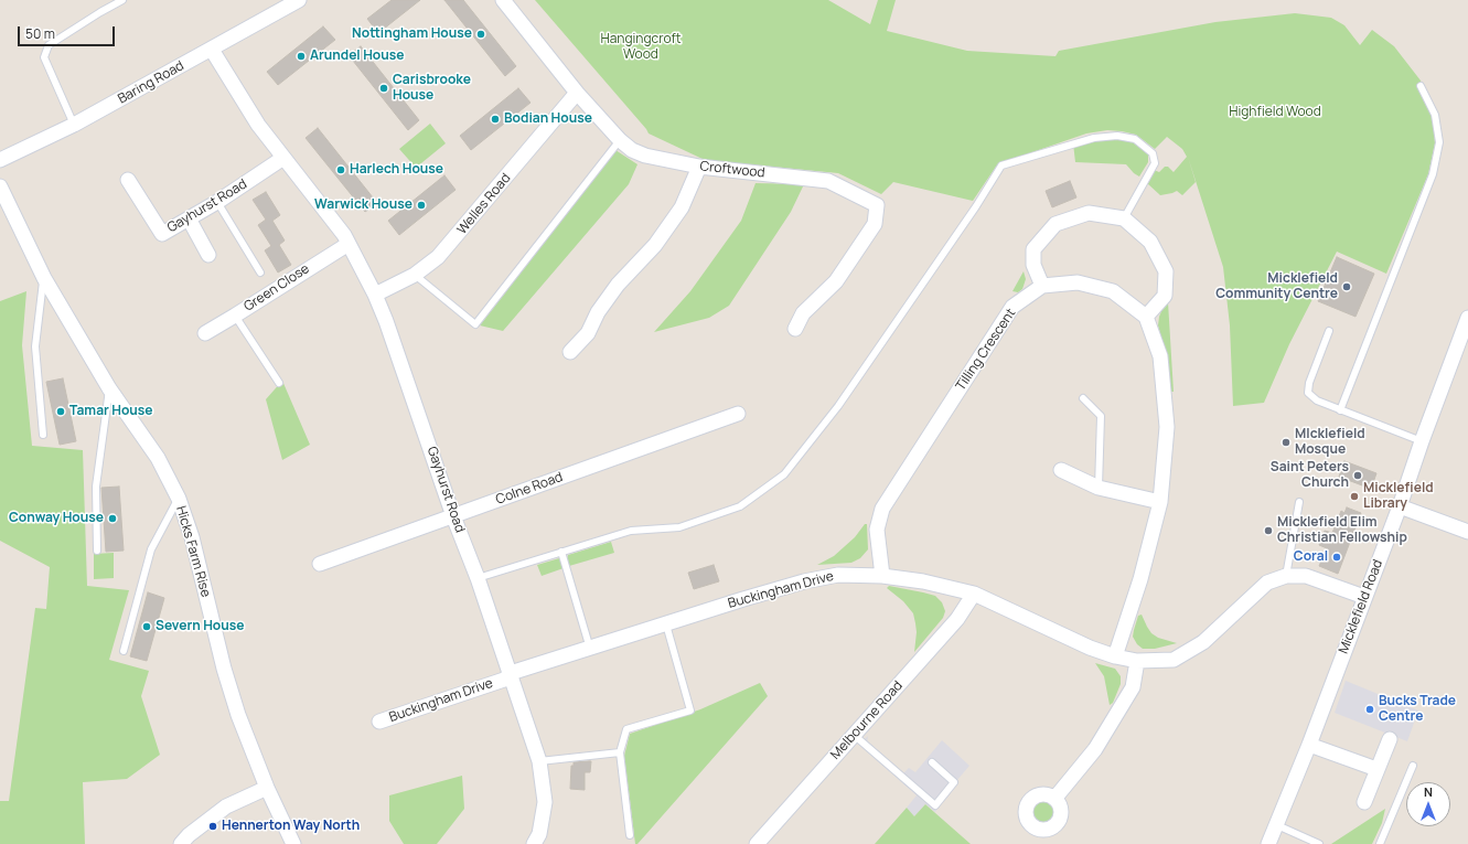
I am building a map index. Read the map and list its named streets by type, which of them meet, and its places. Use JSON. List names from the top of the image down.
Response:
{
  "streets": {
    "street": [
      "Baring Road",
      "Croftwood",
      "Welles Road",
      "Gayhurst Road",
      "Green Close",
      "Tilling Crescent",
      "Colne Road",
      "Hicks Farm Rise",
      "Buckingham Drive",
      "Micklefield Road",
      "Melbourne Road"
    ]
  },
  "crossings": [
    ["Baring Road", "Gayhurst Road"],
    ["Croftwood", "Welles Road"],
    ["Welles Road", "Gayhurst Road"],
    ["Gayhurst Road", "Green Close"],
    ["Gayhurst Road", "Colne Road"],
    ["Gayhurst Road", "Buckingham Drive"],
    ["Tilling Crescent", "Buckingham Drive"],
    ["Buckingham Drive", "Micklefield Road"],
    ["Buckingham Drive", "Melbourne Road"]
  ],
  "parks": ["Hangingcroft Wood", "Highfield Wood"],
  "places": [
    "Nottingham House",
    "Arundel House",
    "Carisbrooke House",
    "Bodian House",
    "Harlech House",
    "Warwick House",
    "Micklefield Community Centre",
    "Tamar House",
    "MIcklefield Mosque",
    "Saint Peters Church",
    "Micklefield Library",
    "Conway House",
    "Micklefield Elim Christian Fellowship",
    "Coral",
    "Severn House",
    "Bucks Trade Centre",
    "Hennerton Way North"
  ],
  "scale_bar": "50 m",
  "north": "top"
}
